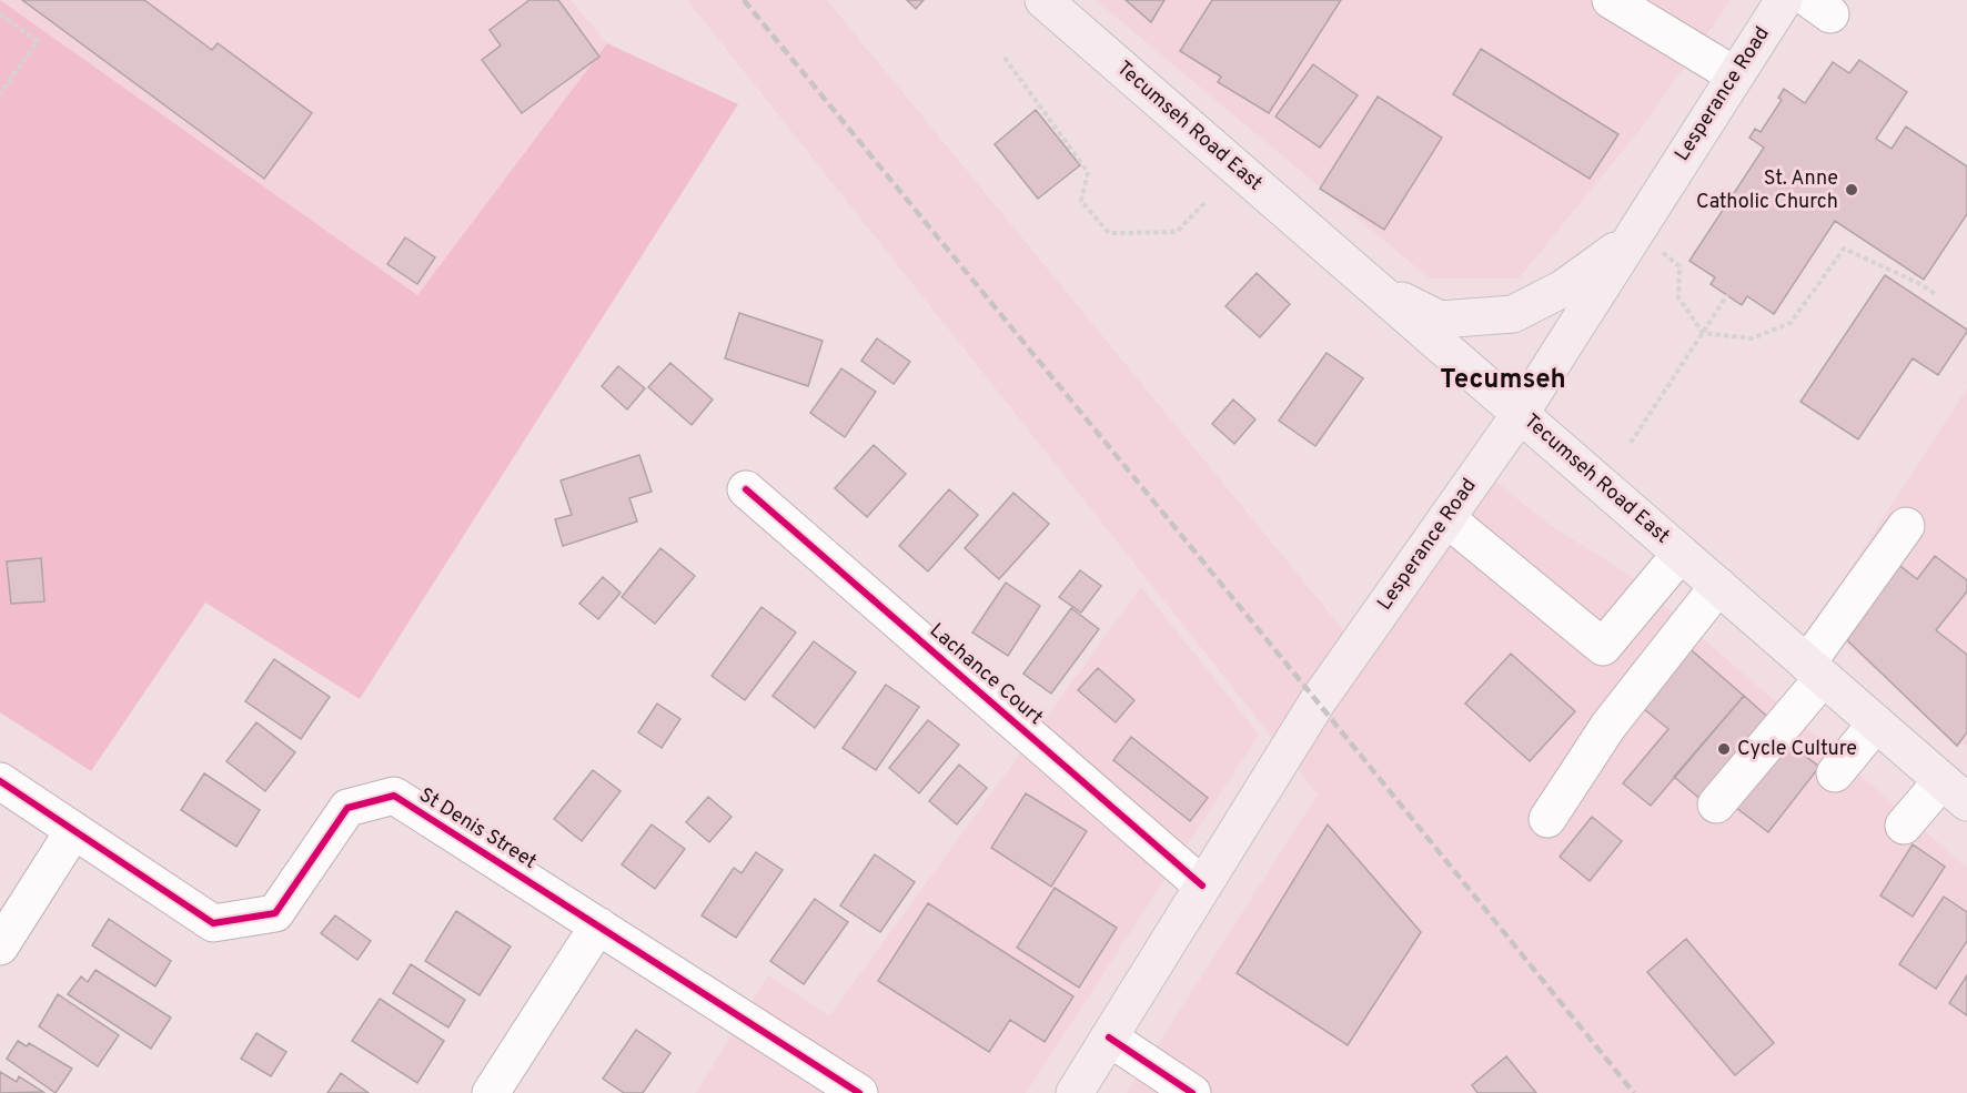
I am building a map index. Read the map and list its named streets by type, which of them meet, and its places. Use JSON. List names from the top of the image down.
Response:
{
  "streets": {
    "main road": ["Lesperance Road", "Tecumseh Road East"],
    "street": ["Lachance Court", "St Denis Street"]
  },
  "crossings": [
    ["Lesperance Road", "Tecumseh Road East"],
    ["Lesperance Road", "Lachance Court"]
  ],
  "districts": ["Tecumseh"],
  "places": ["St. Anne Catholic Church", "Cycle Culture"]
}
